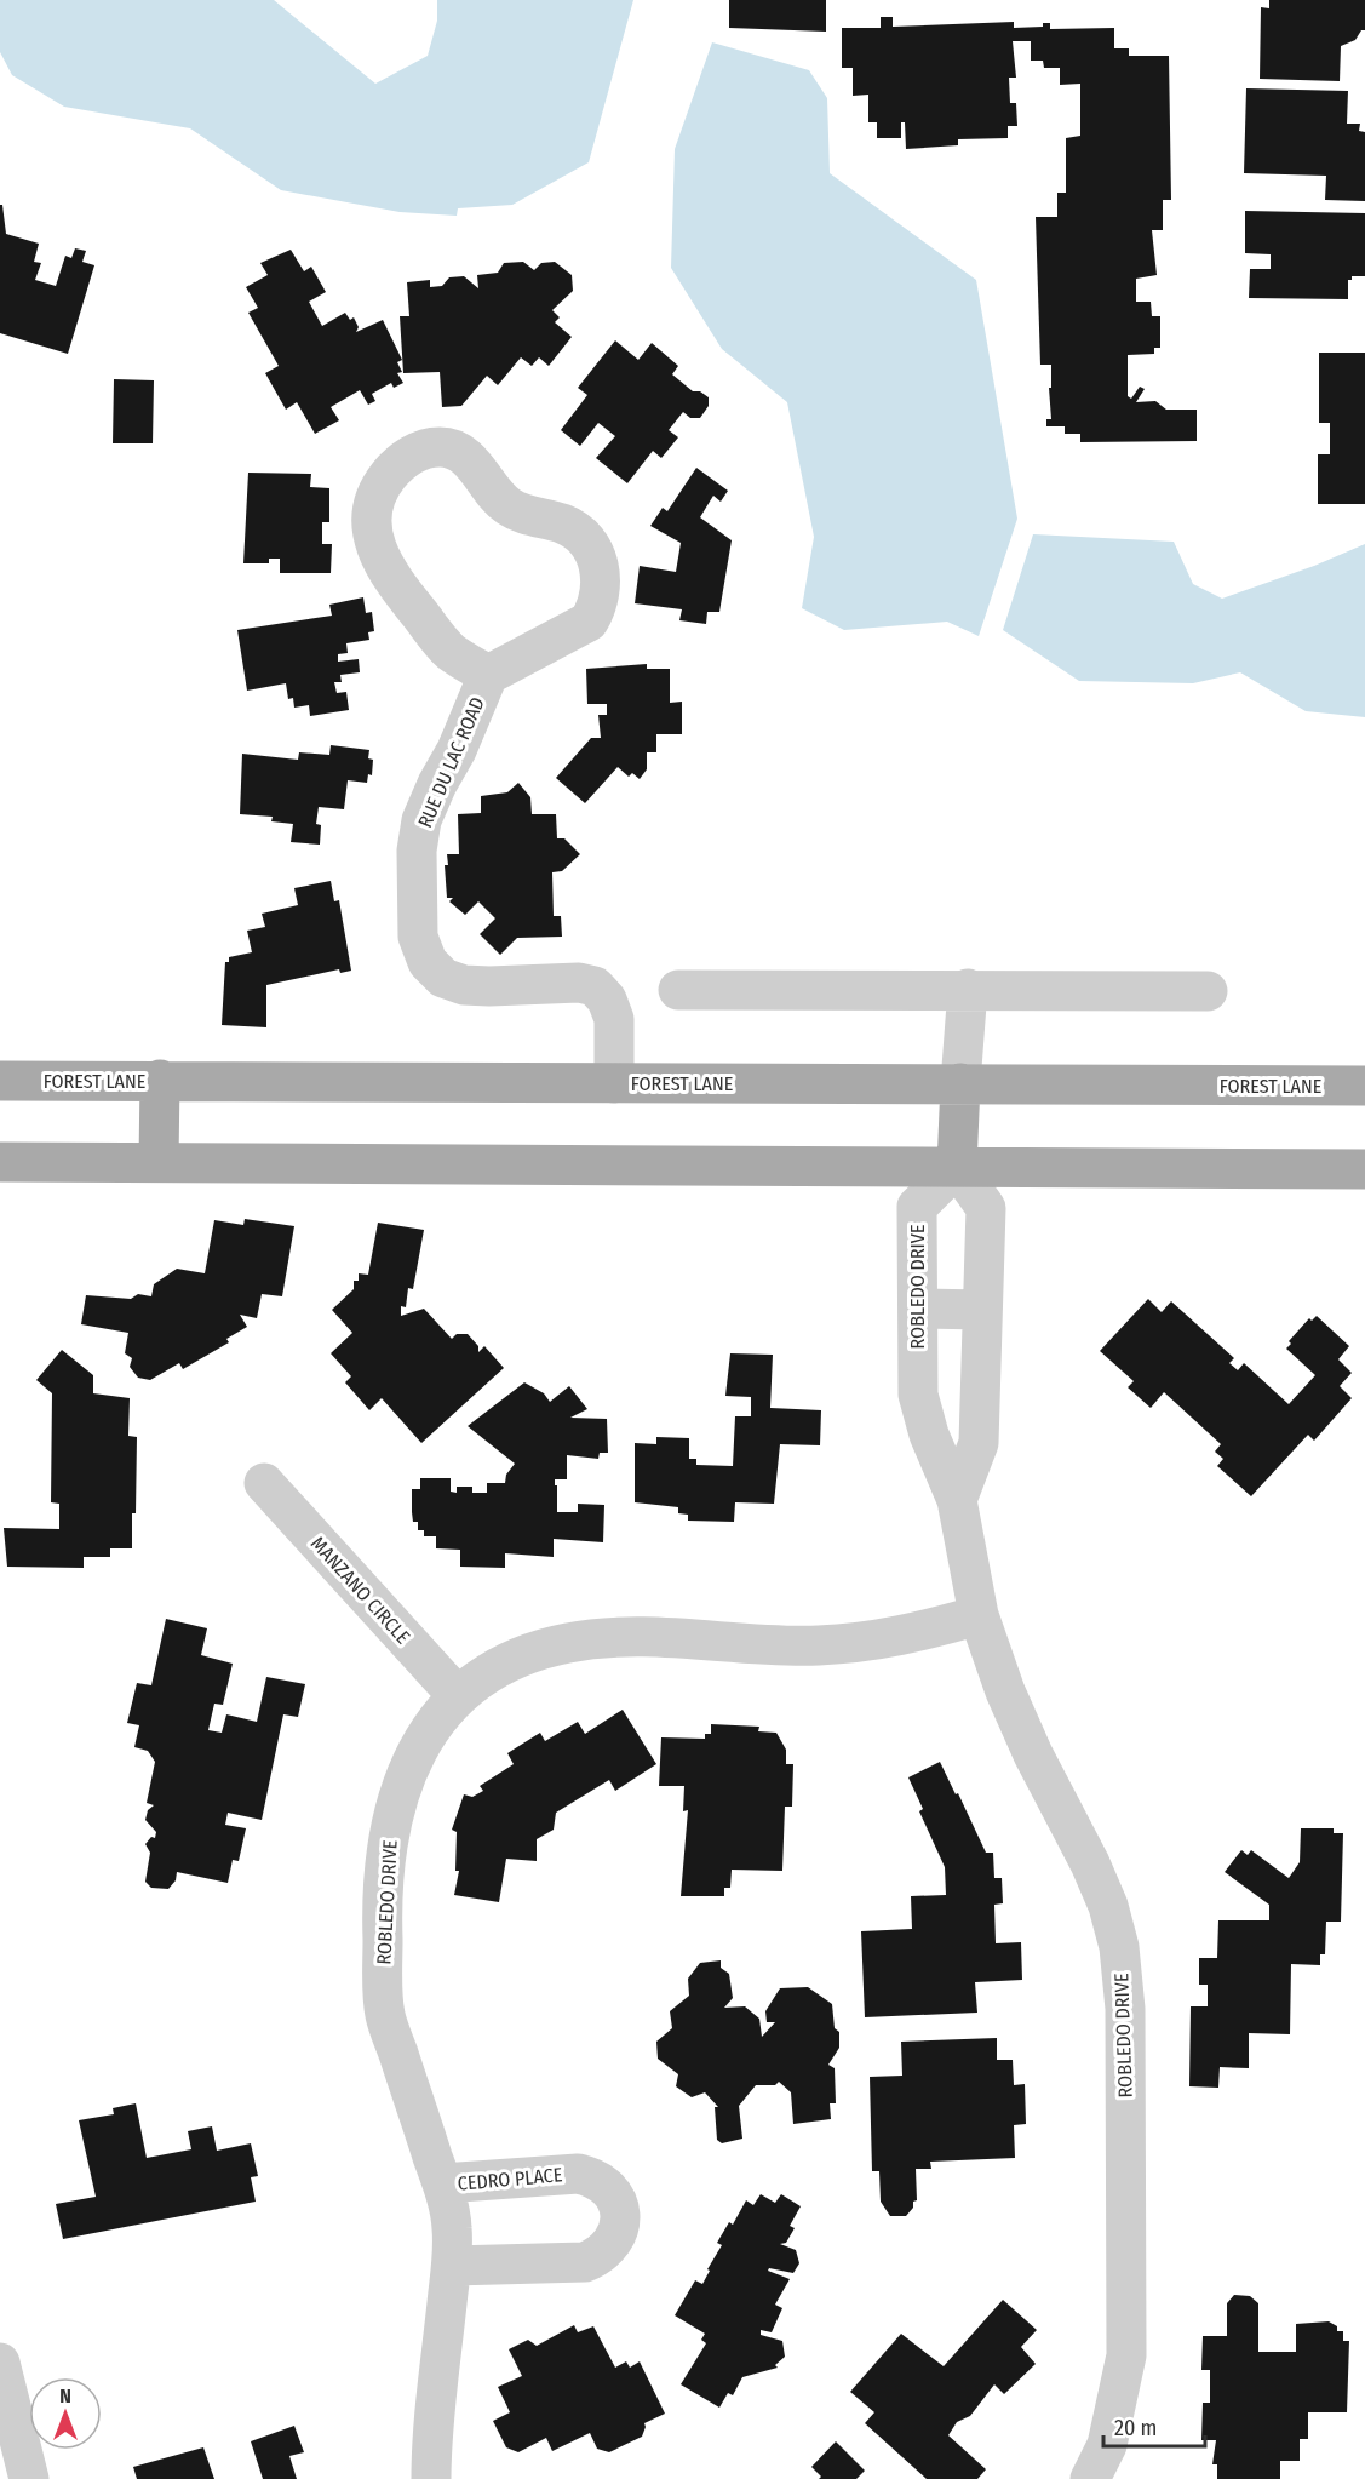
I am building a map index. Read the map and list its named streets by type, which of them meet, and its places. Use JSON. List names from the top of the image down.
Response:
{
  "streets": {
    "main road": ["FOREST LANE"],
    "street": [
      "RUE DU LAC ROAD",
      "ROBLEDO DRIVE",
      "MANZANO CIRCLE",
      "CEDRO PLACE"
    ]
  },
  "crossings": [
    ["RUE DU LAC ROAD", "FOREST LANE"],
    ["ROBLEDO DRIVE", "MANZANO CIRCLE"],
    ["ROBLEDO DRIVE", "CEDRO PLACE"]
  ],
  "scale_bar": "20 m",
  "north": "top"
}
